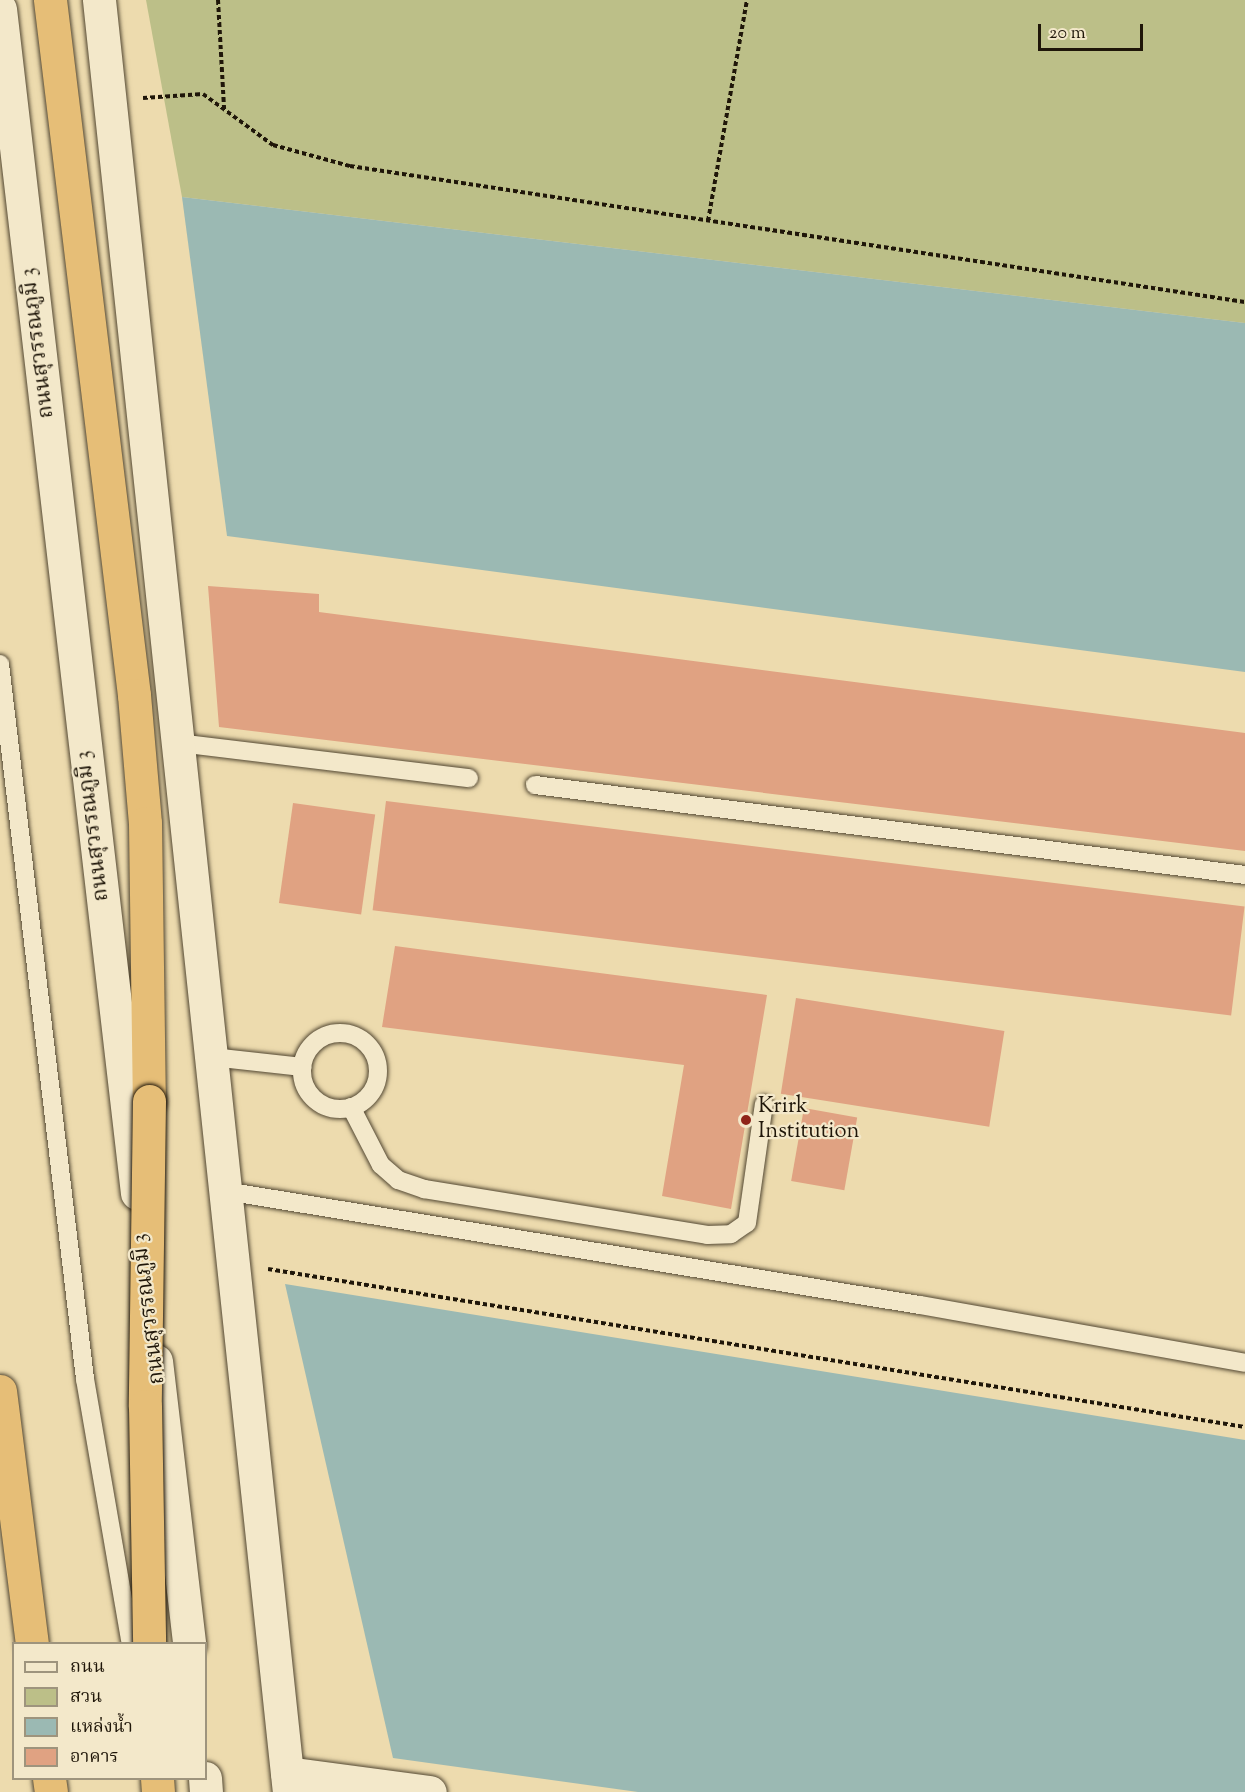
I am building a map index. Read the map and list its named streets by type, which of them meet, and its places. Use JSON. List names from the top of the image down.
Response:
{
  "streets": {
    "street": ["ถนนสุวรรณภูมิ 3"]
  },
  "places": ["Krirk Institution"],
  "legend": [
    "ถนน",
    "สวน",
    "แหล่งน้ำ",
    "อาคาร"
  ],
  "scale_bar": "20 m"
}
